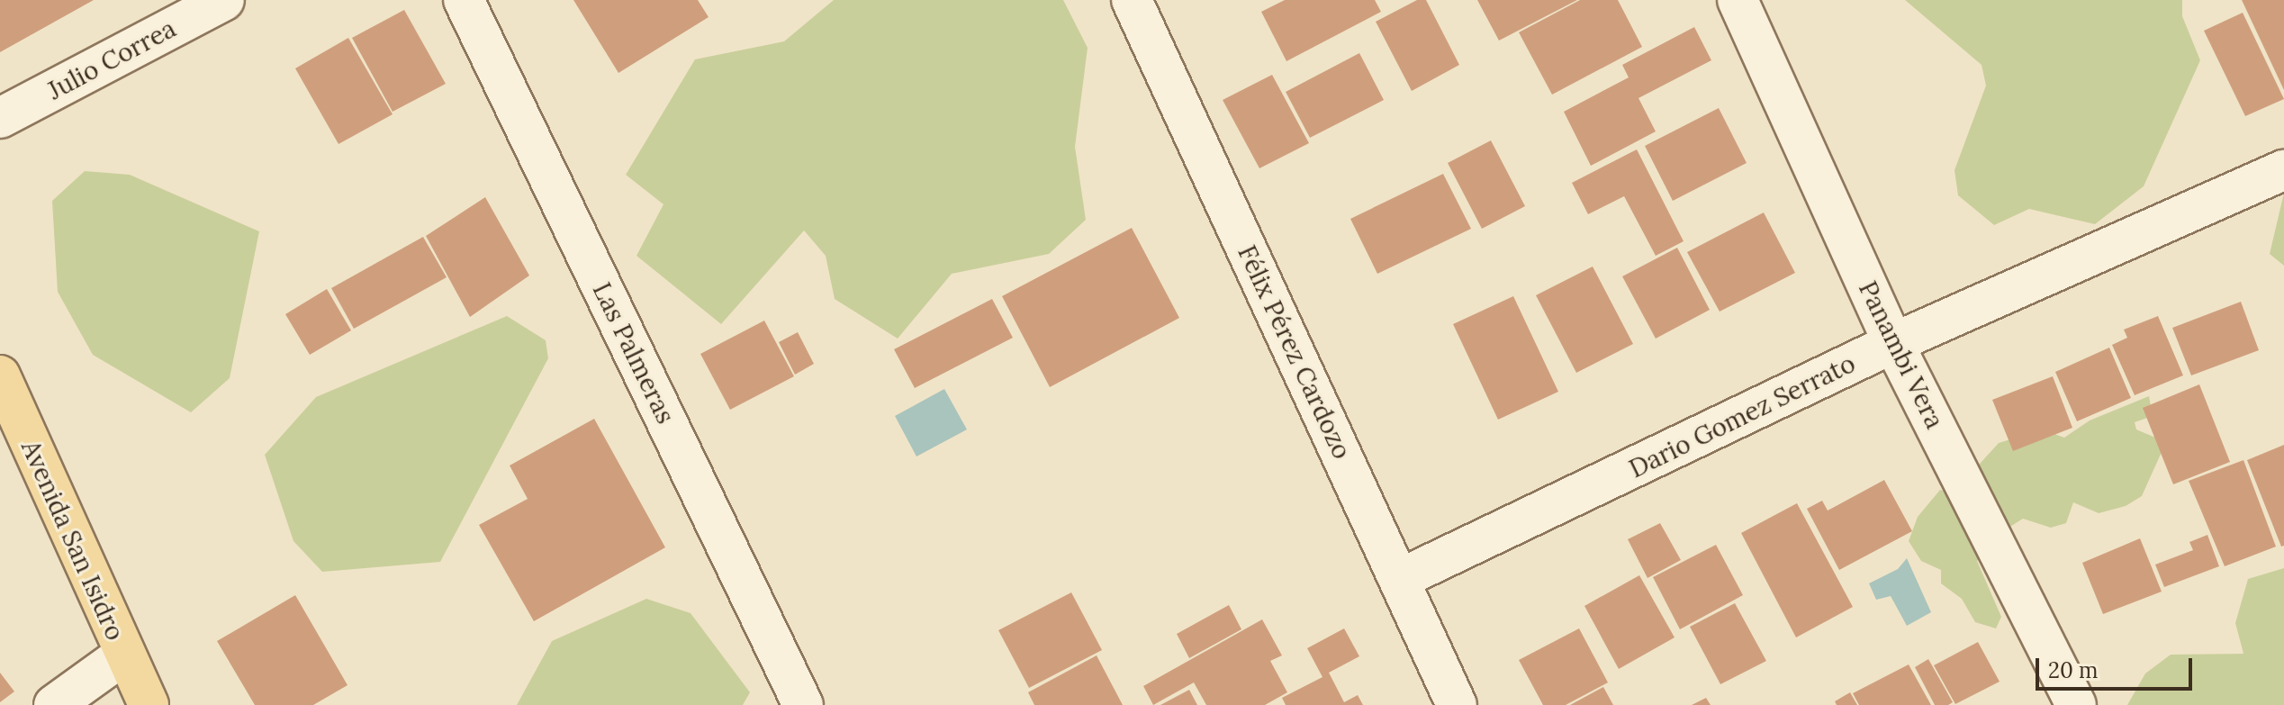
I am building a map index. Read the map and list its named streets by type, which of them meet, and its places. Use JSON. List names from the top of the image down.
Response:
{
  "streets": {
    "main road": ["Avenida San Isidro"],
    "street": [
      "Julio Correa",
      "Félix Pérez Cardozo",
      "Las Palmeras",
      "Panambi Vera",
      "Dario Gomez Serrato"
    ]
  },
  "crossings": [
    ["Félix Pérez Cardozo", "Dario Gomez Serrato"],
    ["Panambi Vera", "Dario Gomez Serrato"]
  ],
  "scale_bar": "20 m"
}
